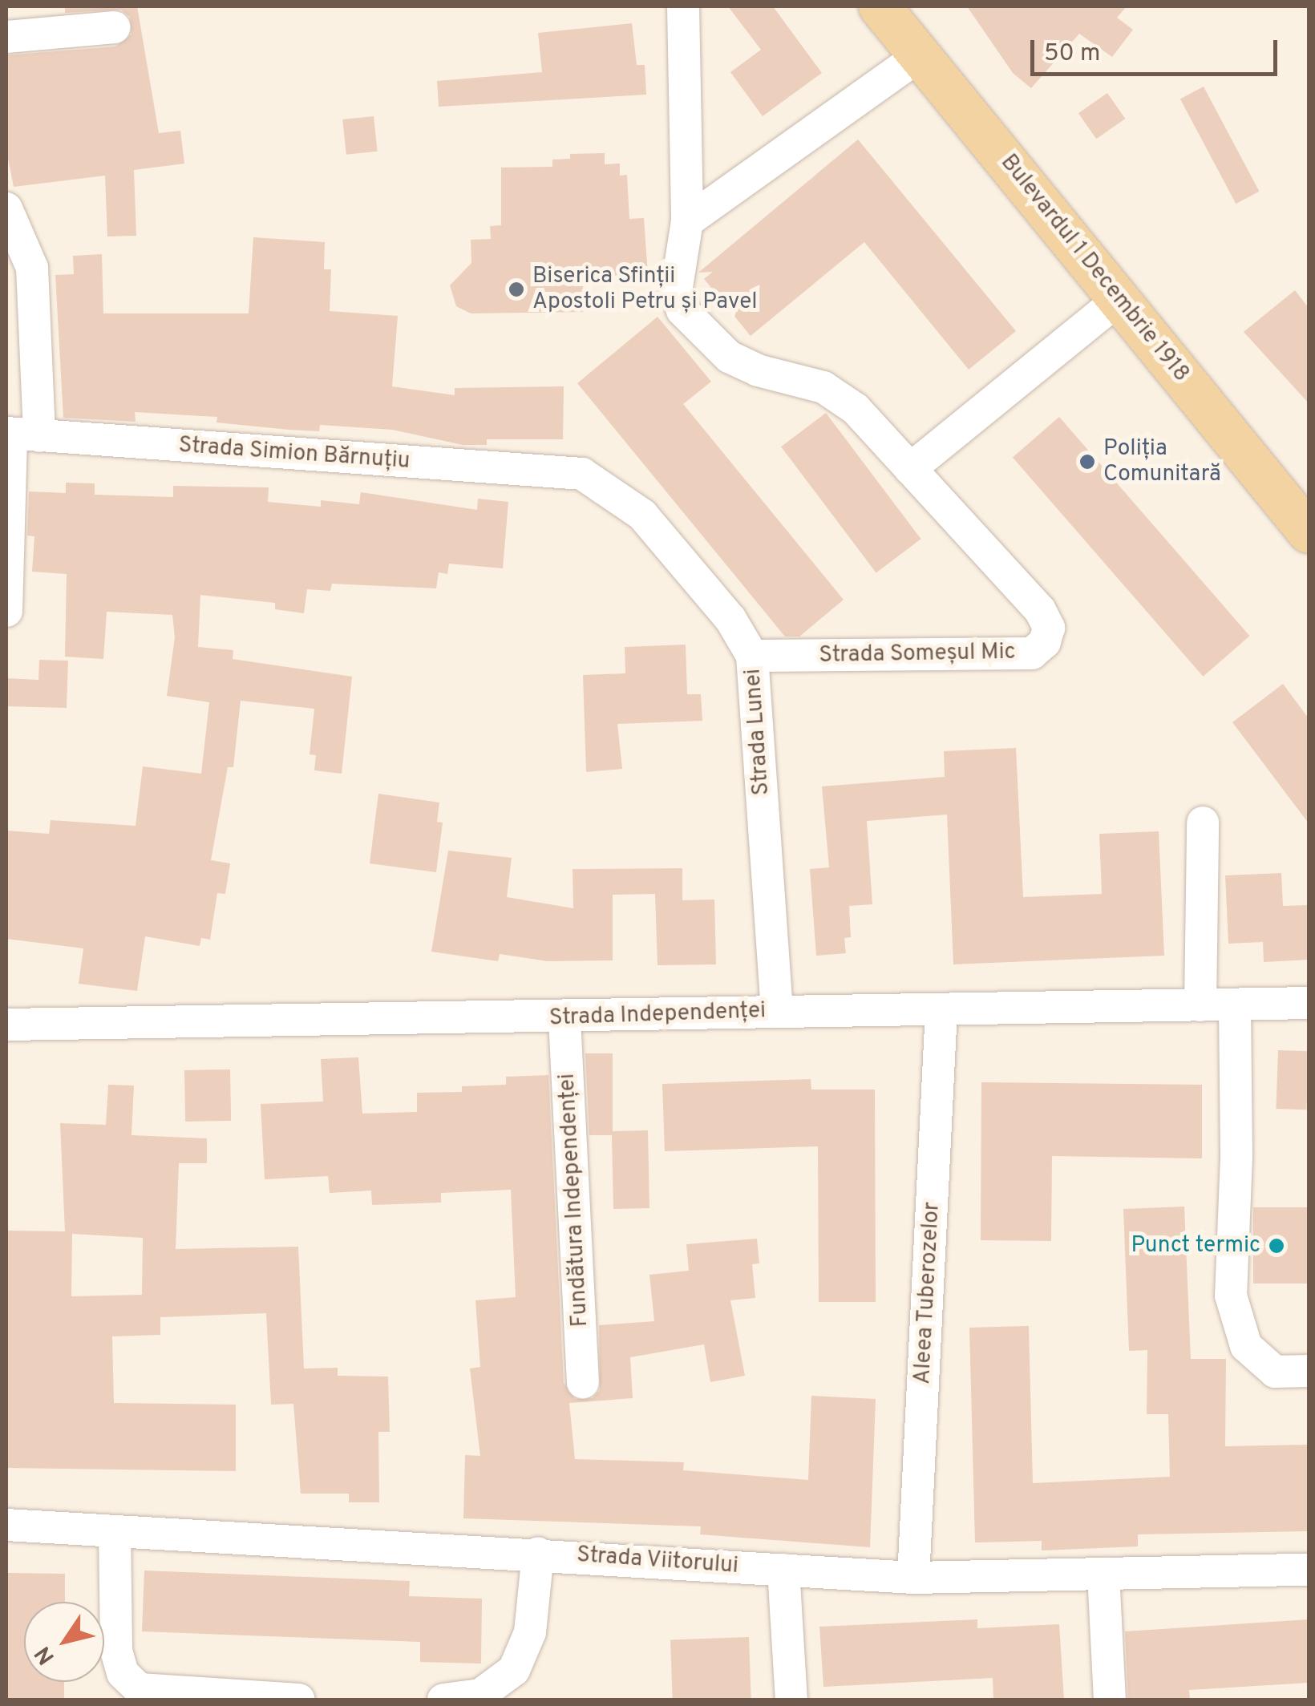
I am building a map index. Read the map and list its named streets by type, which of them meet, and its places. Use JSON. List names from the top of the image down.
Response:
{
  "streets": {
    "main road": ["Bulevardul 1 Decembrie 1918"],
    "street": [
      "Strada Simion Bărnuțiu",
      "Strada Someșul Mic",
      "Strada Lunei",
      "Strada Independenței",
      "Fundătura Independenței",
      "Aleea Tuberozelor",
      "Strada Viitorului"
    ]
  },
  "crossings": [
    ["Strada Simion Bărnuțiu", "Strada Lunei"],
    ["Strada Someșul Mic", "Strada Lunei"],
    ["Strada Lunei", "Strada Independenței"],
    ["Strada Independenței", "Fundătura Independenței"],
    ["Strada Independenței", "Aleea Tuberozelor"],
    ["Aleea Tuberozelor", "Strada Viitorului"]
  ],
  "places": ["Biserica Sfinții Apostoli Petru și Pavel", "Poliția Comunitară", "Punct termic"],
  "scale_bar": "50 m",
  "north": "bottom left"
}
